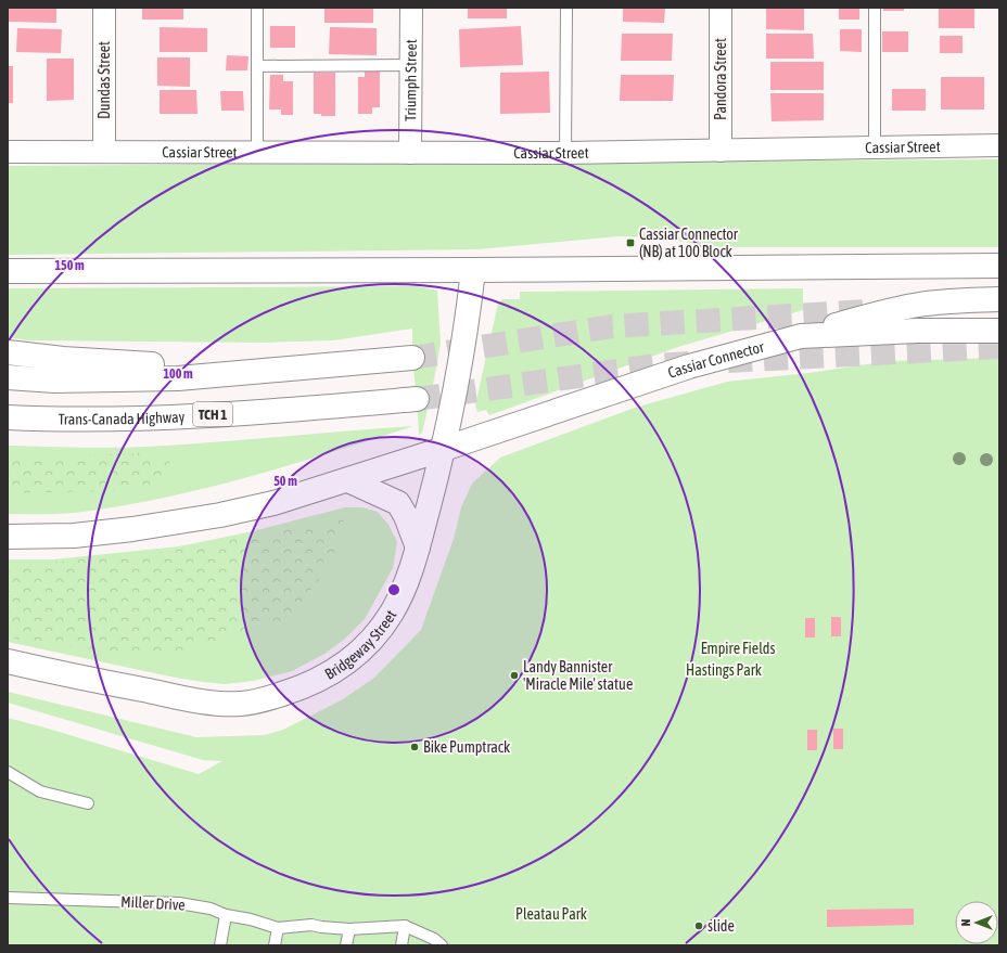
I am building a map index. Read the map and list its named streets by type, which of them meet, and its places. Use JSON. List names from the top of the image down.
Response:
{
  "streets": {
    "main road": [
      "Cassiar Connector",
      "TCH 1",
      "Trans-Canada Highway",
      "Bridgeway Street"
    ],
    "street": [
      "Pandora Street",
      "Dundas Street",
      "Triumph Street",
      "Cassiar Street"
    ],
    "lane": ["Miller Drive"]
  },
  "crossings": [
    ["Pandora Street", "Cassiar Street"],
    ["Dundas Street", "Cassiar Street"],
    ["Triumph Street", "Cassiar Street"],
    ["Cassiar Connector", "Bridgeway Street"]
  ],
  "parks": ["Empire Fields", "Hastings Park", "Pleatau Park"],
  "places": {
    "transit": ["Cassiar Connector (NB) at 100 Block"],
    "other": ["Landy Bannister 'Miracle Mile' statue", "Bike Pumptrack", "slide"]
  },
  "north": "left",
  "rings": ["150 m", "100 m", "50 m"]
}
